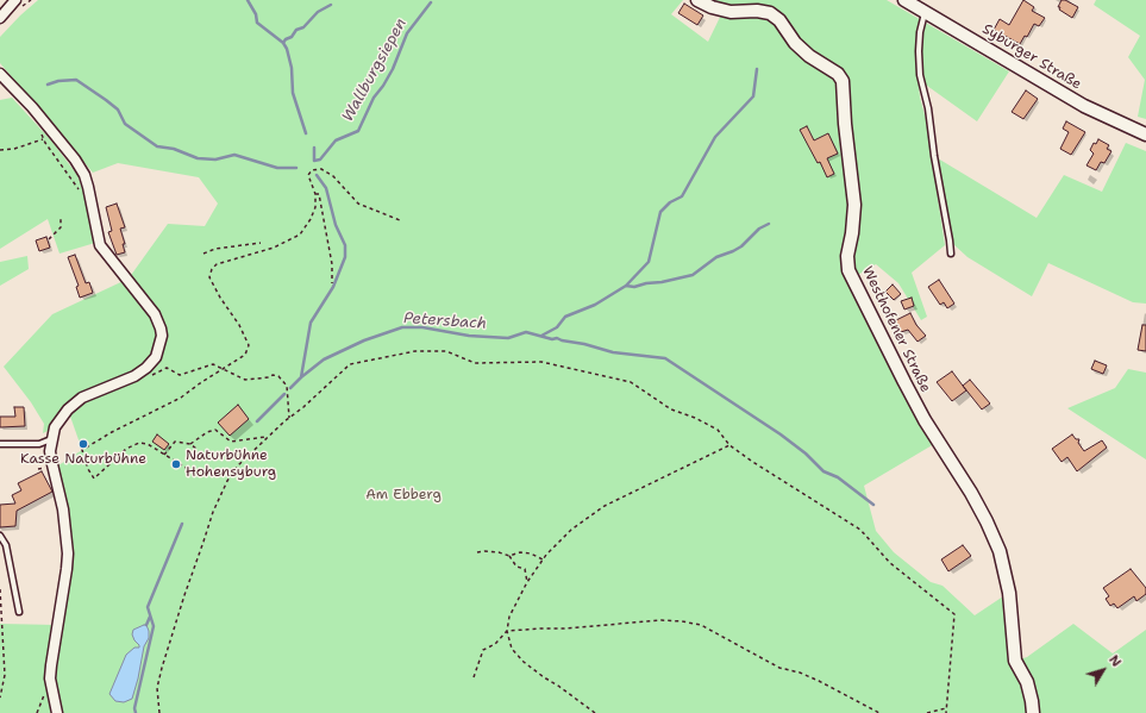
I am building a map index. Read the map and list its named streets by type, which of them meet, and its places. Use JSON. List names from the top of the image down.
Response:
{
  "streets": {
    "street": ["Syburger Straße", "Westhofener Straße"]
  },
  "water": ["Wallburgsiepen", "Petersbach"],
  "parks": ["Am Ebberg"],
  "places": ["Kasse Naturbühne", "Naturbühne Hohensyburg"],
  "north": "top right"
}
